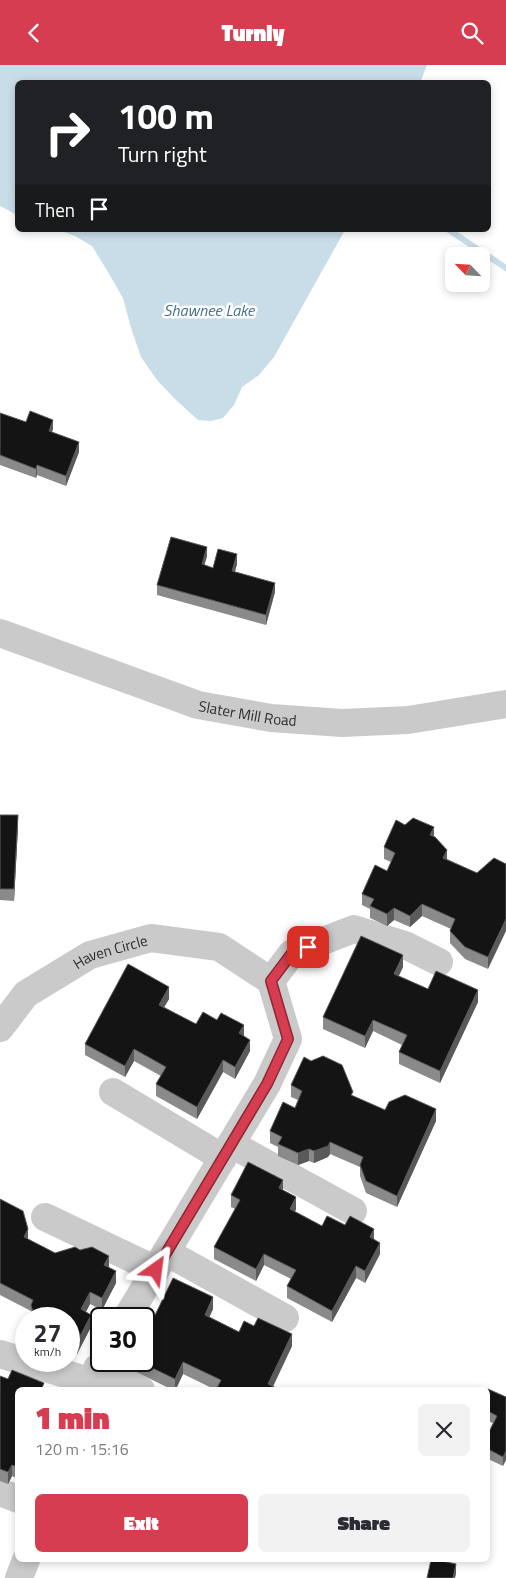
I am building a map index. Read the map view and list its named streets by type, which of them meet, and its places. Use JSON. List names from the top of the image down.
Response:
{
  "streets": {
    "street": ["Slater Mill Road", "Haven Circle"]
  },
  "water": ["Shawnee Lake"],
  "north": "top left",
  "page": {
    "header": "Turnly",
    "turn": ["100 m", "Turn right"],
    "then": "Then",
    "speed": "27 km/h",
    "limit": "30",
    "heading": ["1 min", "120 m · 15:16"],
    "buttons": ["Exit", "Share"]
  }
}
